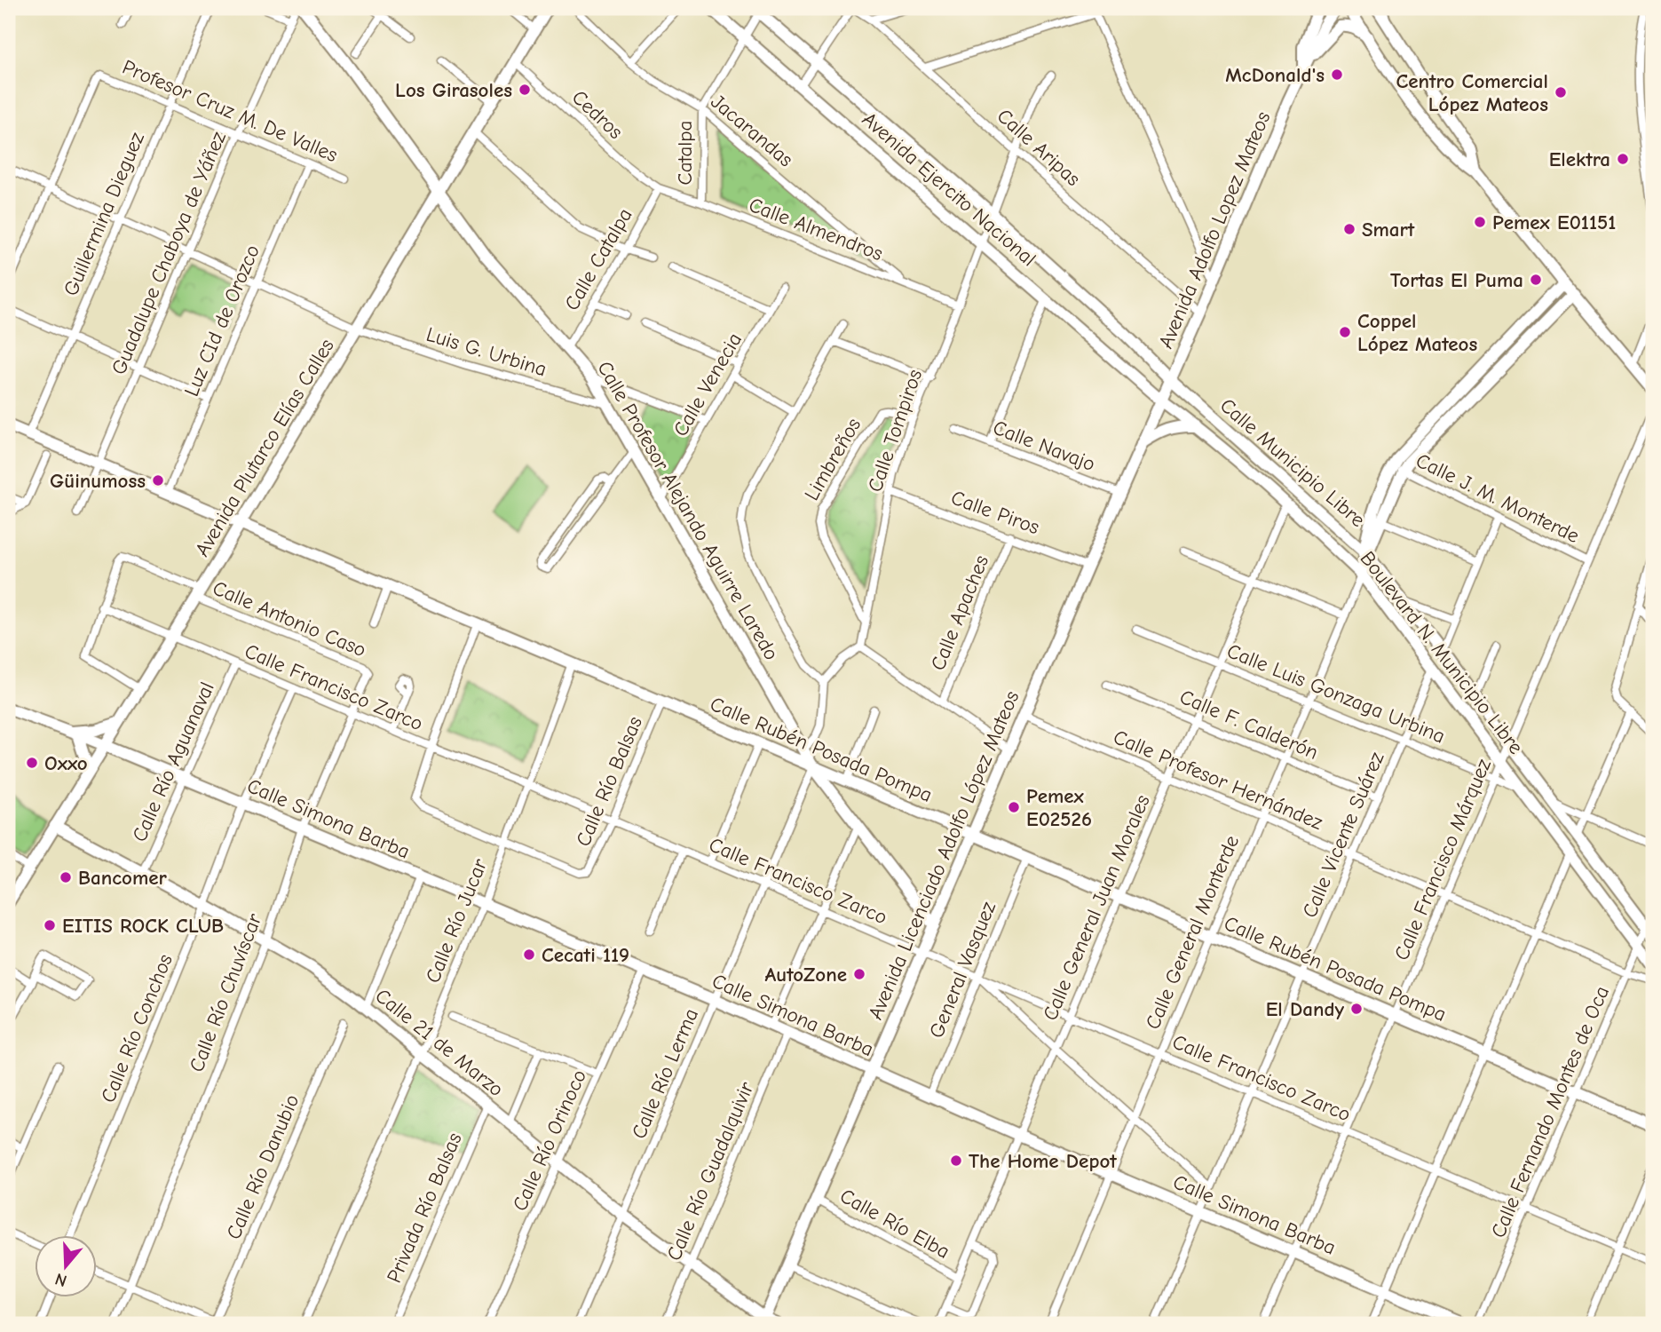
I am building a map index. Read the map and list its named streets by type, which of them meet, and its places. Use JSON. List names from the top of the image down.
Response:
{
  "streets": {
    "main road": [
      "Avenida Ejercito Nacional",
      "Avenida Adolfo Lopez Mateos",
      "Avenida Plutarco Elías Calles",
      "Calle Municipio Libre",
      "Calle Profesor Alejando Aguirre Laredo",
      "Boulevard N. Municipio Libre",
      "Calle Rubén Posada Pompa",
      "Calle Simona Barba",
      "Avenida Licenciado Adolfo López Mateos",
      "Calle General Monterde",
      "Calle 21 de Marzo"
    ],
    "street": [
      "Profesor Cruz M. De Valles",
      "Cedros",
      "Jacarandas",
      "Calle Aripas",
      "Catalpa",
      "Guillermina Dieguez",
      "Calle Almendros",
      "Guadalupe Chaboya de Yáñez",
      "Calle Catalpa",
      "Luz CId de Orozco",
      "Luis G. Urbina",
      "Calle Venecia",
      "Calle Tompiros",
      "Calle Navajo",
      "Limbreños",
      "Calle J. M. Monterde",
      "Calle Piros",
      "Calle Apaches",
      "Calle Antonio Caso",
      "Calle Francisco Zarco",
      "Calle Luis Gonzaga Urbina",
      "Calle F. Calderón",
      "Calle Río Aguanaval",
      "Calle Profesor Hernández",
      "Calle Río Balsas",
      "Calle Vicente Suárez",
      "Calle Francisco Márquez",
      "Calle General Juan Morales",
      "Calle Río Jucar",
      "General Vasquez",
      "Calle Río Chuvíscar",
      "Calle Río Conchos",
      "Calle Río Lerma",
      "Calle Fernando Montes de Oca",
      "Calle Río Orinoco",
      "Calle Río Danubio",
      "Calle Río Guadalquivir",
      "Privada Río Balsas",
      "Calle Río Elba"
    ]
  },
  "crossings": [
    ["Profesor Cruz M. De Valles", "Guillermina Dieguez"],
    ["Profesor Cruz M. De Valles", "Guadalupe Chaboya de Yáñez"],
    ["Profesor Cruz M. De Valles", "Luz CId de Orozco"],
    ["Profesor Cruz M. De Valles", "Luis G. Urbina"],
    ["Cedros", "Calle Almendros"],
    ["Cedros", "Calle Catalpa"],
    ["Cedros", "Avenida Plutarco Elías Calles"],
    ["Jacarandas", "Catalpa"],
    ["Jacarandas", "Calle Almendros"],
    ["Calle Aripas", "Avenida Adolfo Lopez Mateos"],
    ["Calle Aripas", "Calle Tompiros"],
    ["Catalpa", "Avenida Ejercito Nacional"],
    ["Catalpa", "Calle Almendros"],
    ["Avenida Ejercito Nacional", "Avenida Adolfo Lopez Mateos"],
    ["Avenida Ejercito Nacional", "Calle Tompiros"],
    ["Avenida Ejercito Nacional", "Calle Municipio Libre"],
    ["Avenida Ejercito Nacional", "Boulevard N. Municipio Libre"],
    ["Avenida Ejercito Nacional", "Avenida Licenciado Adolfo López Mateos"],
    ["Guillermina Dieguez", "Luis G. Urbina"],
    ["Guillermina Dieguez", "Calle Rubén Posada Pompa"],
    ["Calle Almendros", "Calle Catalpa"],
    ["Calle Almendros", "Calle Tompiros"],
    ["Avenida Adolfo Lopez Mateos", "Calle Municipio Libre"],
    ["Avenida Adolfo Lopez Mateos", "Boulevard N. Municipio Libre"],
    ["Avenida Adolfo Lopez Mateos", "Avenida Licenciado Adolfo López Mateos"],
    ["Guadalupe Chaboya de Yáñez", "Luis G. Urbina"],
    ["Guadalupe Chaboya de Yáñez", "Calle Rubén Posada Pompa"],
    ["Calle Catalpa", "Calle Profesor Alejando Aguirre Laredo"],
    ["Luz CId de Orozco", "Luis G. Urbina"],
    ["Luz CId de Orozco", "Calle Rubén Posada Pompa"],
    ["Luis G. Urbina", "Avenida Plutarco Elías Calles"],
    ["Luis G. Urbina", "Calle Profesor Alejando Aguirre Laredo"],
    ["Calle Venecia", "Calle Profesor Alejando Aguirre Laredo"],
    ["Calle Tompiros", "Limbreños"],
    ["Calle Tompiros", "Calle Piros"],
    ["Calle Navajo", "Avenida Licenciado Adolfo López Mateos"],
    ["Avenida Plutarco Elías Calles", "Calle Profesor Alejando Aguirre Laredo"],
    ["Avenida Plutarco Elías Calles", "Calle Antonio Caso"],
    ["Avenida Plutarco Elías Calles", "Calle Francisco Zarco"],
    ["Avenida Plutarco Elías Calles", "Calle Rubén Posada Pompa"],
    ["Avenida Plutarco Elías Calles", "Calle Simona Barba"],
    ["Avenida Plutarco Elías Calles", "Calle 21 de Marzo"],
    ["Calle Municipio Libre", "Calle Francisco Márquez"],
    ["Calle Municipio Libre", "Calle General Monterde"],
    ["Calle Municipio Libre", "Calle Fernando Montes de Oca"],
    ["Calle J. M. Monterde", "Calle Francisco Márquez"],
    ["Calle J. M. Monterde", "Calle General Monterde"],
    ["Calle Profesor Alejando Aguirre Laredo", "Calle Rubén Posada Pompa"],
    ["Calle Profesor Alejando Aguirre Laredo", "Avenida Licenciado Adolfo López Mateos"],
    ["Calle Profesor Alejando Aguirre Laredo", "Calle Río Lerma"],
    ["Calle Piros", "Calle Apaches"],
    ["Calle Piros", "Avenida Licenciado Adolfo López Mateos"],
    ["Calle Antonio Caso", "Calle Francisco Zarco"],
    ["Calle Antonio Caso", "Calle Río Chuvíscar"],
    ["Boulevard N. Municipio Libre", "Calle Luis Gonzaga Urbina"],
    ["Boulevard N. Municipio Libre", "Calle Vicente Suárez"],
    ["Boulevard N. Municipio Libre", "Avenida Licenciado Adolfo López Mateos"],
    ["Boulevard N. Municipio Libre", "Calle Francisco Márquez"],
    ["Boulevard N. Municipio Libre", "Calle General Juan Morales"],
    ["Boulevard N. Municipio Libre", "Calle General Monterde"],
    ["Boulevard N. Municipio Libre", "Calle Fernando Montes de Oca"],
    ["Calle Francisco Zarco", "Calle Río Aguanaval"],
    ["Calle Francisco Zarco", "Calle Río Balsas"],
    ["Calle Francisco Zarco", "Calle Vicente Suárez"],
    ["Calle Francisco Zarco", "Avenida Licenciado Adolfo López Mateos"],
    ["Calle Francisco Zarco", "Calle Francisco Márquez"],
    ["Calle Francisco Zarco", "Calle General Juan Morales"],
    ["Calle Francisco Zarco", "Calle Río Jucar"],
    ["Calle Francisco Zarco", "Calle General Monterde"],
    ["Calle Francisco Zarco", "General Vasquez"],
    ["Calle Francisco Zarco", "Calle Río Chuvíscar"],
    ["Calle Francisco Zarco", "Calle Río Conchos"],
    ["Calle Francisco Zarco", "Calle Río Lerma"],
    ["Calle Francisco Zarco", "Calle Fernando Montes de Oca"],
    ["Calle Luis Gonzaga Urbina", "Calle Vicente Suárez"],
    ["Calle Luis Gonzaga Urbina", "Calle Francisco Márquez"],
    ["Calle Luis Gonzaga Urbina", "Calle General Juan Morales"],
    ["Calle Luis Gonzaga Urbina", "Calle General Monterde"],
    ["Calle F. Calderón", "Calle Vicente Suárez"],
    ["Calle F. Calderón", "Calle General Juan Morales"],
    ["Calle F. Calderón", "Calle General Monterde"],
    ["Calle Rubén Posada Pompa", "Calle Río Balsas"],
    ["Calle Rubén Posada Pompa", "Calle Vicente Suárez"],
    ["Calle Rubén Posada Pompa", "Avenida Licenciado Adolfo López Mateos"],
    ["Calle Rubén Posada Pompa", "Calle Francisco Márquez"],
    ["Calle Rubén Posada Pompa", "Calle General Juan Morales"],
    ["Calle Rubén Posada Pompa", "Calle Río Jucar"],
    ["Calle Rubén Posada Pompa", "Calle General Monterde"],
    ["Calle Rubén Posada Pompa", "General Vasquez"],
    ["Calle Rubén Posada Pompa", "Calle Río Lerma"],
    ["Calle Rubén Posada Pompa", "Calle Fernando Montes de Oca"],
    ["Calle Río Aguanaval", "Calle Simona Barba"],
    ["Calle Río Aguanaval", "Calle 21 de Marzo"],
    ["Calle Profesor Hernández", "Calle Vicente Suárez"],
    ["Calle Profesor Hernández", "Avenida Licenciado Adolfo López Mateos"],
    ["Calle Profesor Hernández", "Calle Francisco Márquez"],
    ["Calle Profesor Hernández", "Calle General Juan Morales"],
    ["Calle Profesor Hernández", "Calle General Monterde"],
    ["Calle Profesor Hernández", "Calle Fernando Montes de Oca"],
    ["Calle Río Balsas", "Calle Río Jucar"],
    ["Calle Simona Barba", "Calle Vicente Suárez"],
    ["Calle Simona Barba", "Avenida Licenciado Adolfo López Mateos"],
    ["Calle Simona Barba", "Calle Francisco Márquez"],
    ["Calle Simona Barba", "Calle General Juan Morales"],
    ["Calle Simona Barba", "Calle Río Jucar"],
    ["Calle Simona Barba", "Calle General Monterde"],
    ["Calle Simona Barba", "General Vasquez"],
    ["Calle Simona Barba", "Calle Río Chuvíscar"],
    ["Calle Simona Barba", "Calle Río Conchos"],
    ["Calle Simona Barba", "Calle Río Lerma"],
    ["Calle Simona Barba", "Calle Río Orinoco"],
    ["Calle Simona Barba", "Calle Río Guadalquivir"],
    ["Avenida Licenciado Adolfo López Mateos", "Calle 21 de Marzo"],
    ["Avenida Licenciado Adolfo López Mateos", "Calle Río Elba"],
    ["Calle General Juan Morales", "Calle Río Elba"],
    ["Calle Río Jucar", "Calle 21 de Marzo"],
    ["Calle Río Chuvíscar", "Calle 21 de Marzo"],
    ["Calle Río Conchos", "Calle 21 de Marzo"],
    ["Calle 21 de Marzo", "Calle Río Lerma"],
    ["Calle 21 de Marzo", "Calle Río Orinoco"],
    ["Calle 21 de Marzo", "Calle Río Guadalquivir"],
    ["Calle 21 de Marzo", "Privada Río Balsas"]
  ],
  "places": [
    "McDonald's",
    "Los Girasoles",
    "Centro Comercial López Mateos",
    "Elektra",
    "Pemex E01151",
    "Smart",
    "Tortas El Puma",
    "Coppel López Mateos",
    "Güinumoss",
    "Oxxo",
    "Pemex E02526",
    "Bancomer",
    "EITIS ROCK CLUB",
    "Cecati 119",
    "AutoZone",
    "El Dandy",
    "The Home Depot"
  ],
  "north": "bottom"
}
